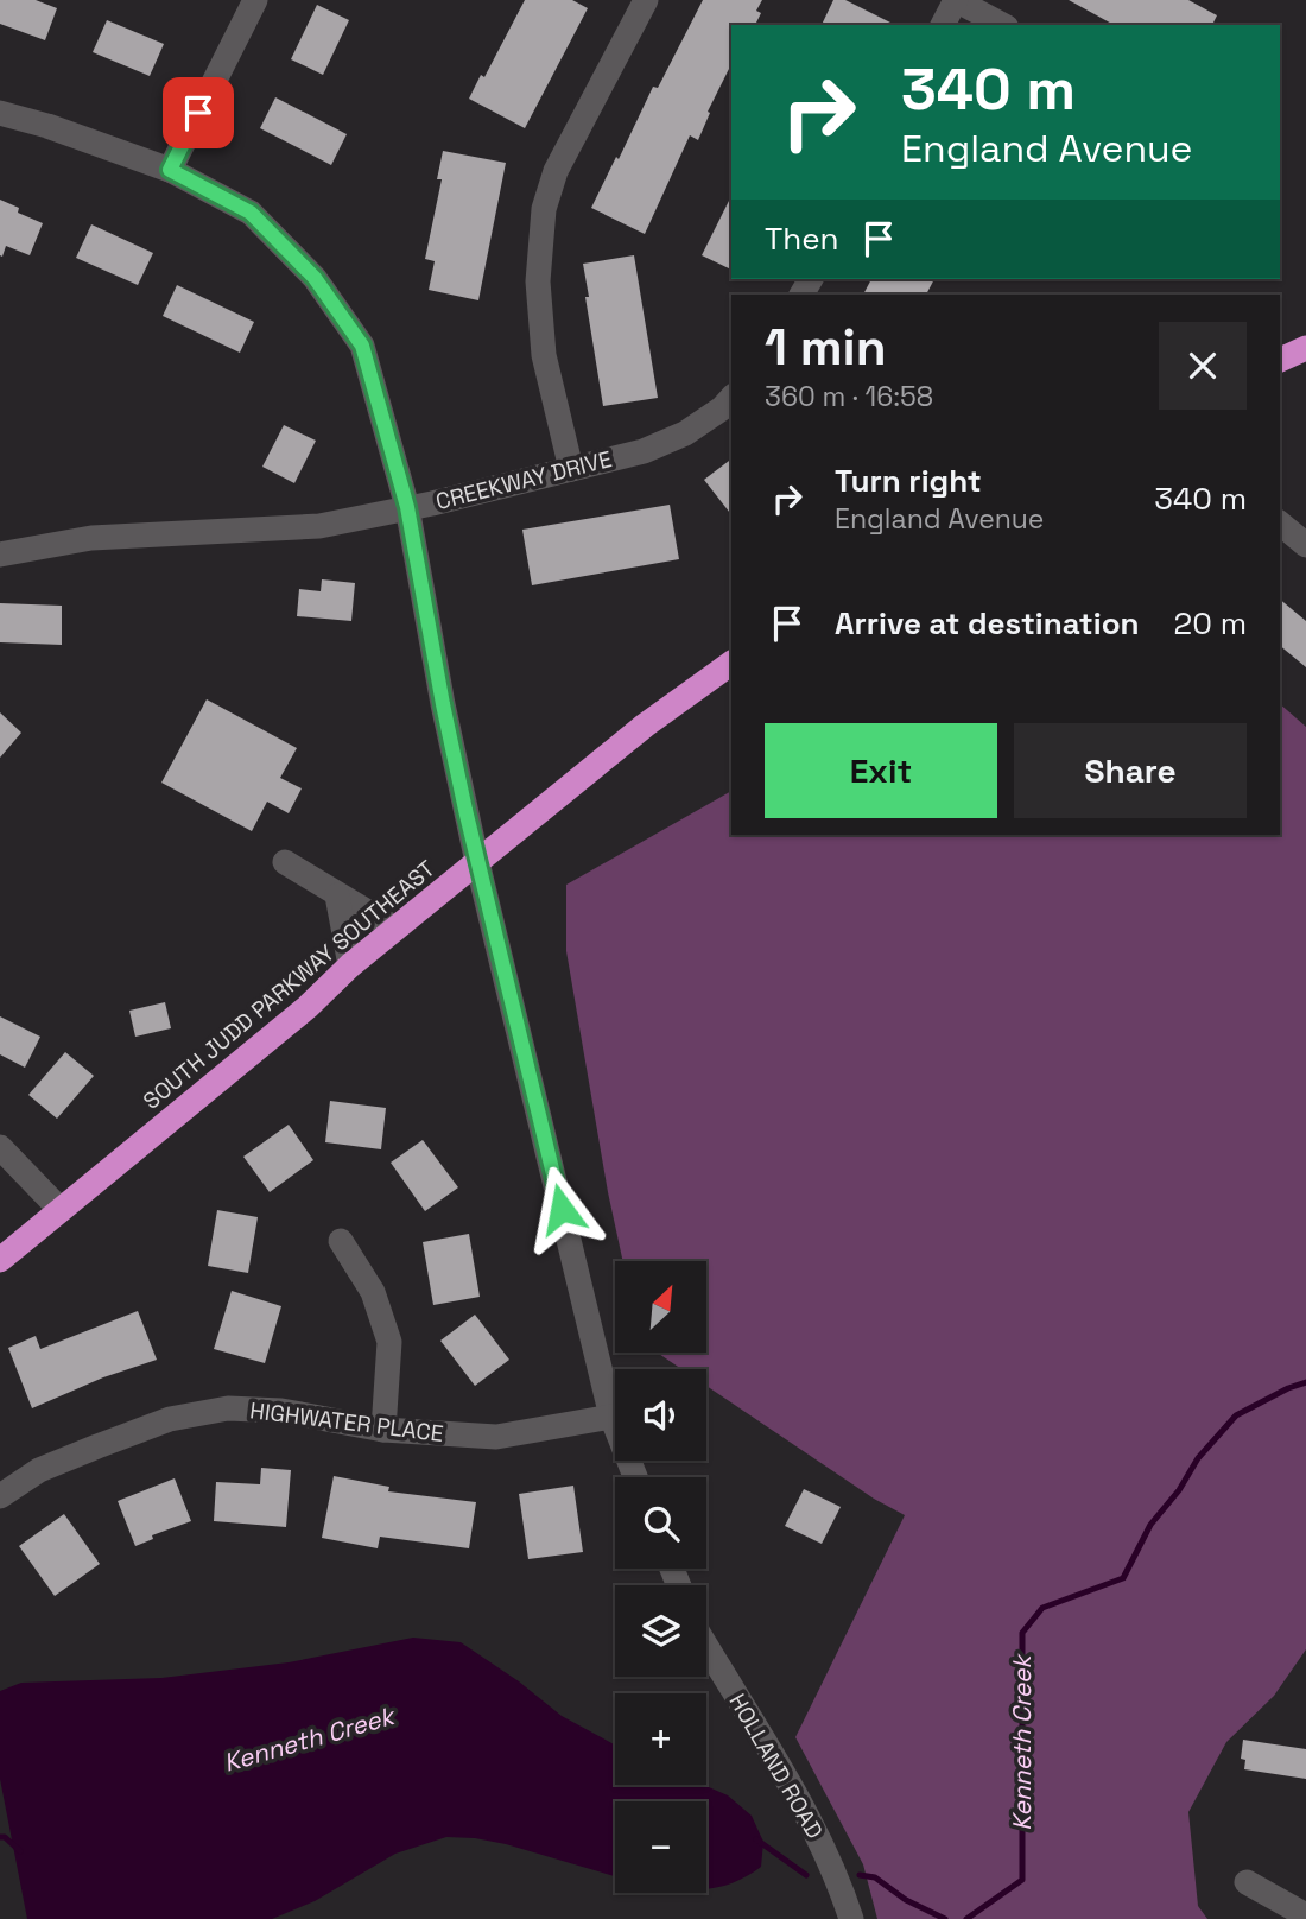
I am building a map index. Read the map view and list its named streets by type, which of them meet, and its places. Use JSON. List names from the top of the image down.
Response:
{
  "streets": {
    "highway": ["SOUTH JUDD PARKWAY SOUTHEAST"],
    "street": ["CREEKWAY DRIVE", "HIGHWATER PLACE", "HOLLAND ROAD"]
  },
  "water": ["Kenneth Creek"],
  "north": "top right",
  "page": {
    "turn": ["340 m", "England Avenue"],
    "then": "Then",
    "heading": ["1 min", "360 m · 16:58"],
    "list": [
      {
        "name": "Turn right",
        "note": "England Avenue",
        "value": "340 m"
      },
      {
        "name": "Arrive at destination",
        "value": "20 m"
      }
    ],
    "buttons": ["Exit", "Share"],
    "map_buttons": ["+", "−"]
  }
}
